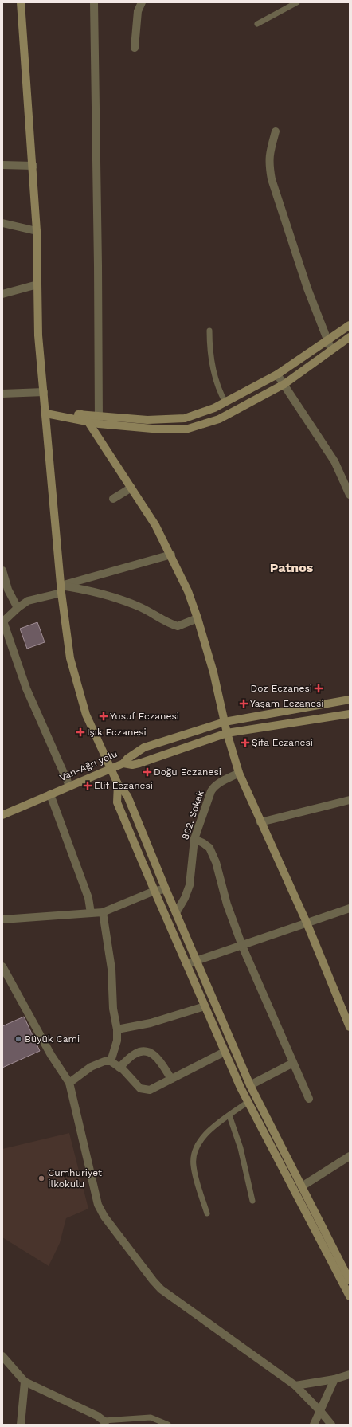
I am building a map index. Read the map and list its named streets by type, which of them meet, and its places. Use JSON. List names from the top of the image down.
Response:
{
  "streets": {
    "main road": ["Van-Ağrı yolu"],
    "street": ["802. Sokak"]
  },
  "districts": ["Patnos"],
  "places": {
    "health": [
      "Doz Eczanesi",
      "Yaşam Eczanesi",
      "Yusuf Eczanesi",
      "Işık Eczanesi",
      "Şifa Eczanesi",
      "Doğu Eczanesi",
      "Elif Eczanesi"
    ],
    "other": ["Büyük Cami", "Cumhuriyet İlkokulu"]
  }
}
